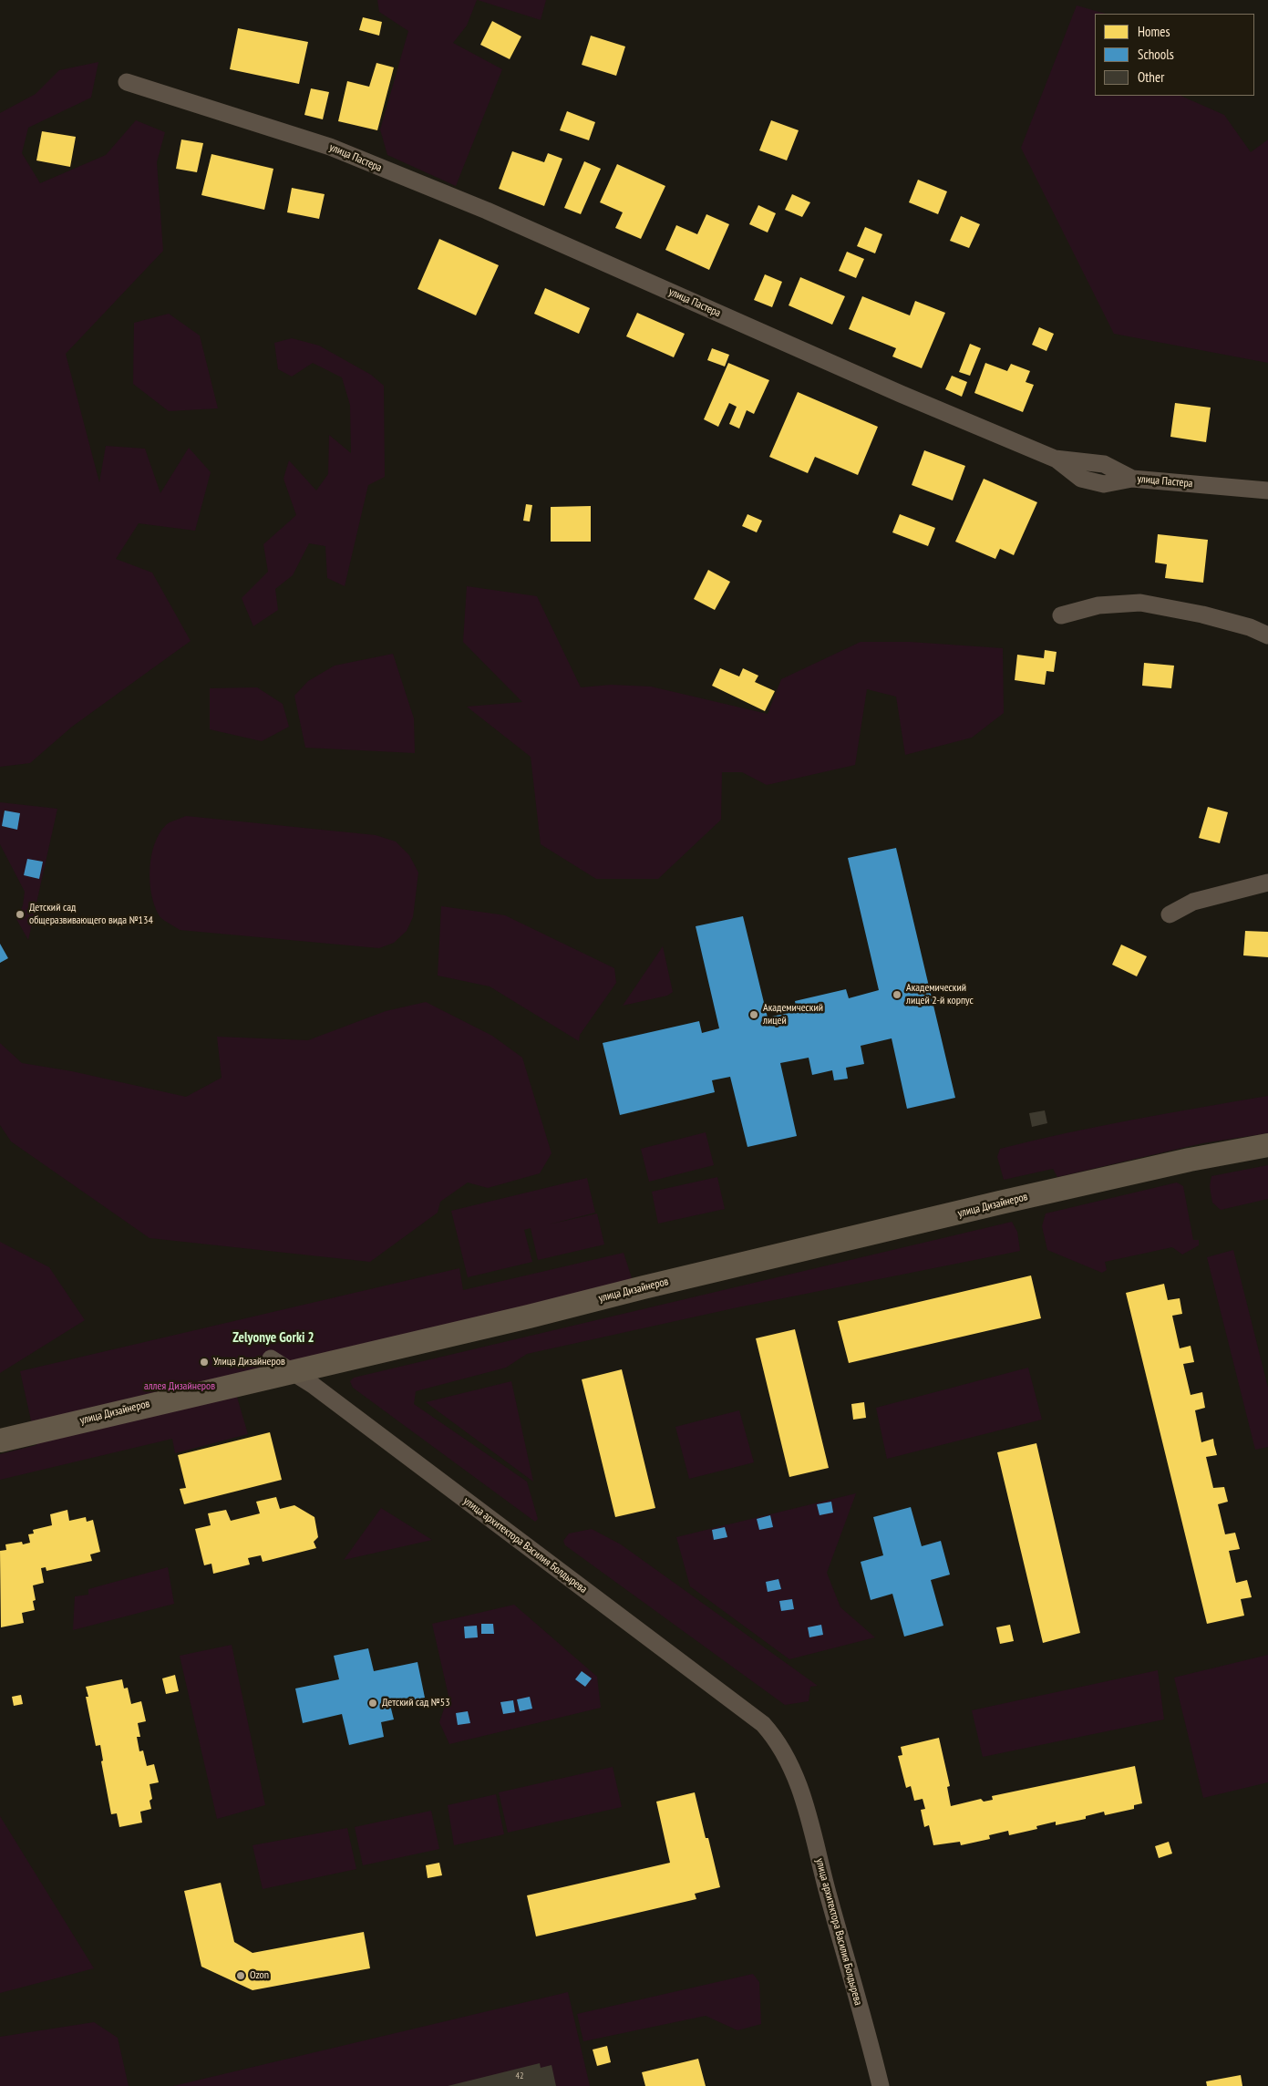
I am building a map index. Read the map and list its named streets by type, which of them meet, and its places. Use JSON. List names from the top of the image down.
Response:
{
  "streets": {
    "street": ["улица Пастера", "улица Дизайнеров", "улица архитектора Василия Болдырева"]
  },
  "crossings": [
    ["улица Дизайнеров", "улица архитектора Василия Болдырева"]
  ],
  "districts": ["Zelyonye Gorki 2"],
  "parks": ["аллея Дизайнеров"],
  "places": [
    "Детский сад общеразвивающего вида №134",
    "Академический лицей 2-й корпус",
    "Академический лицей",
    "Улица Дизайнеров",
    "Детский сад №53",
    "Ozon"
  ],
  "house_numbers": ["42"],
  "legend": ["Homes", "Schools", "Other"]
}
